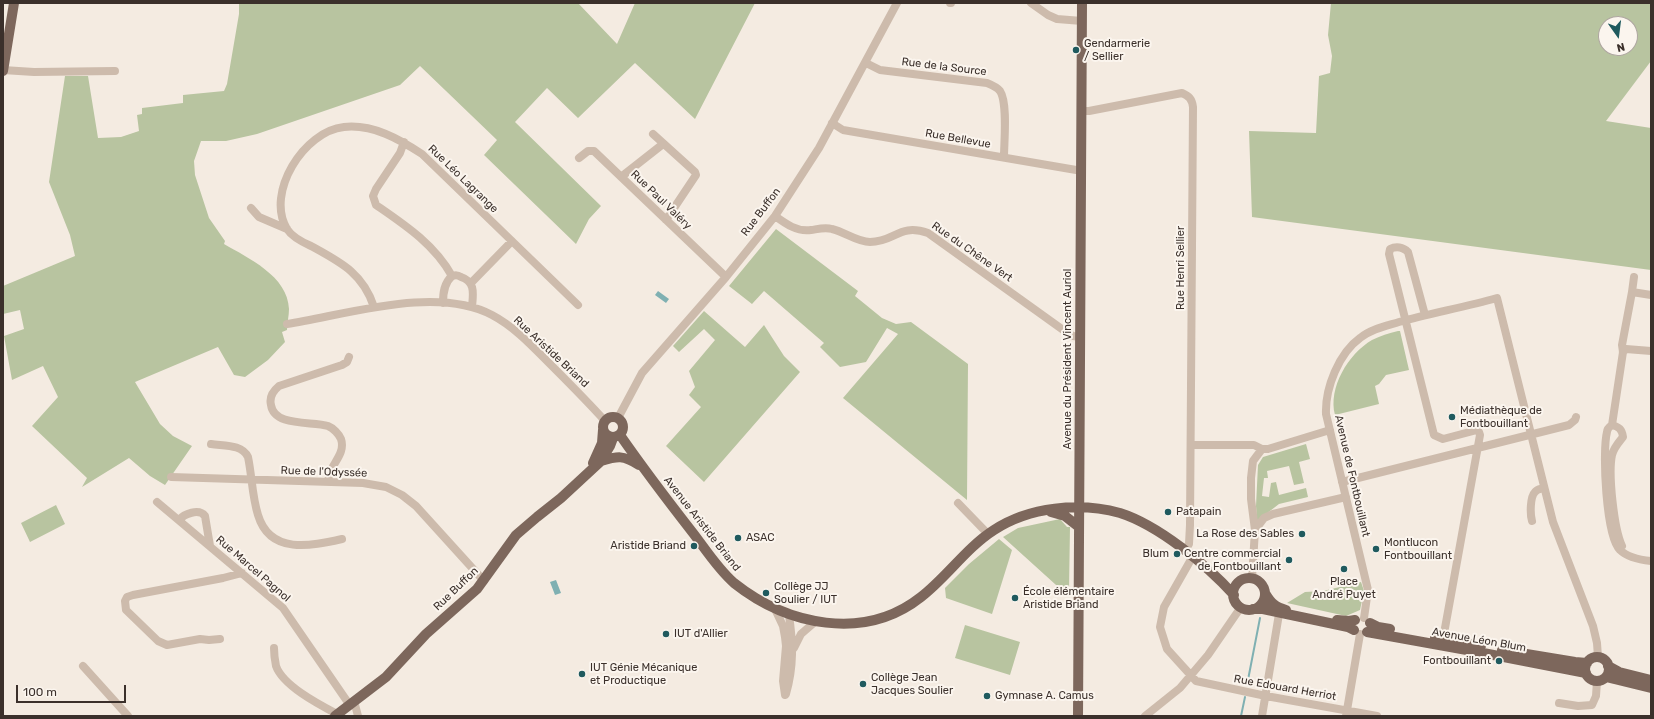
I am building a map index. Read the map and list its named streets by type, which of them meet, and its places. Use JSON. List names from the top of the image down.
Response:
{
  "streets": {
    "main road": [
      "Rue Buffon",
      "Avenue du Président Vincent Auriol",
      "Avenue Aristide Briand",
      "Avenue Léon Blum"
    ],
    "street": [
      "Rue de la Source",
      "Rue Bellevue",
      "Rue Léo Lagrange",
      "Rue Paul Valéry",
      "Rue du Chêne Vert",
      "Rue Henri Sellier",
      "Rue Aristide Briand",
      "Rue de l'Odyssée",
      "Avenue de Fontbouillant",
      "Rue Marcel Pagnol",
      "Rue Edouard Herriot"
    ]
  },
  "crossings": [
    ["Rue de la Source", "Rue Bellevue"],
    ["Rue de la Source", "Rue Buffon"],
    ["Rue Bellevue", "Rue Buffon"],
    ["Rue Bellevue", "Avenue du Président Vincent Auriol"],
    ["Rue Paul Valéry", "Rue Buffon"],
    ["Rue Buffon", "Rue du Chêne Vert"],
    ["Rue Buffon", "Rue Aristide Briand"],
    ["Rue Buffon", "Rue de l'Odyssée"],
    ["Rue Buffon", "Avenue Aristide Briand"],
    ["Rue Buffon", "Rue Marcel Pagnol"],
    ["Rue du Chêne Vert", "Avenue du Président Vincent Auriol"],
    ["Rue Henri Sellier", "Avenue du Président Vincent Auriol"],
    ["Rue Henri Sellier", "Rue Edouard Herriot"],
    ["Rue Aristide Briand", "Avenue Aristide Briand"],
    ["Avenue du Président Vincent Auriol", "Avenue Aristide Briand"],
    ["Avenue de Fontbouillant", "Avenue Léon Blum"],
    ["Avenue de Fontbouillant", "Rue Edouard Herriot"]
  ],
  "places": [
    "Gendarmerie / Sellier",
    "Médiathèque de Fontbouillant",
    "Patapain",
    "La Rose des Sables",
    "ASAC",
    "Aristide Briand",
    "Montlucon Fontbouillant",
    "Blum",
    "Centre commercial de Fontbouillant",
    "Place André Puyet",
    "Collège JJ Soulier / IUT",
    "École élémentaire Aristide Briand",
    "IUT d'Allier",
    "Fontbouillant",
    "IUT Génie Mécanique et Productique",
    "Collège Jean Jacques Soulier",
    "Gymnase A. Camus"
  ],
  "scale_bar": "100 m",
  "north": "bottom"
}
